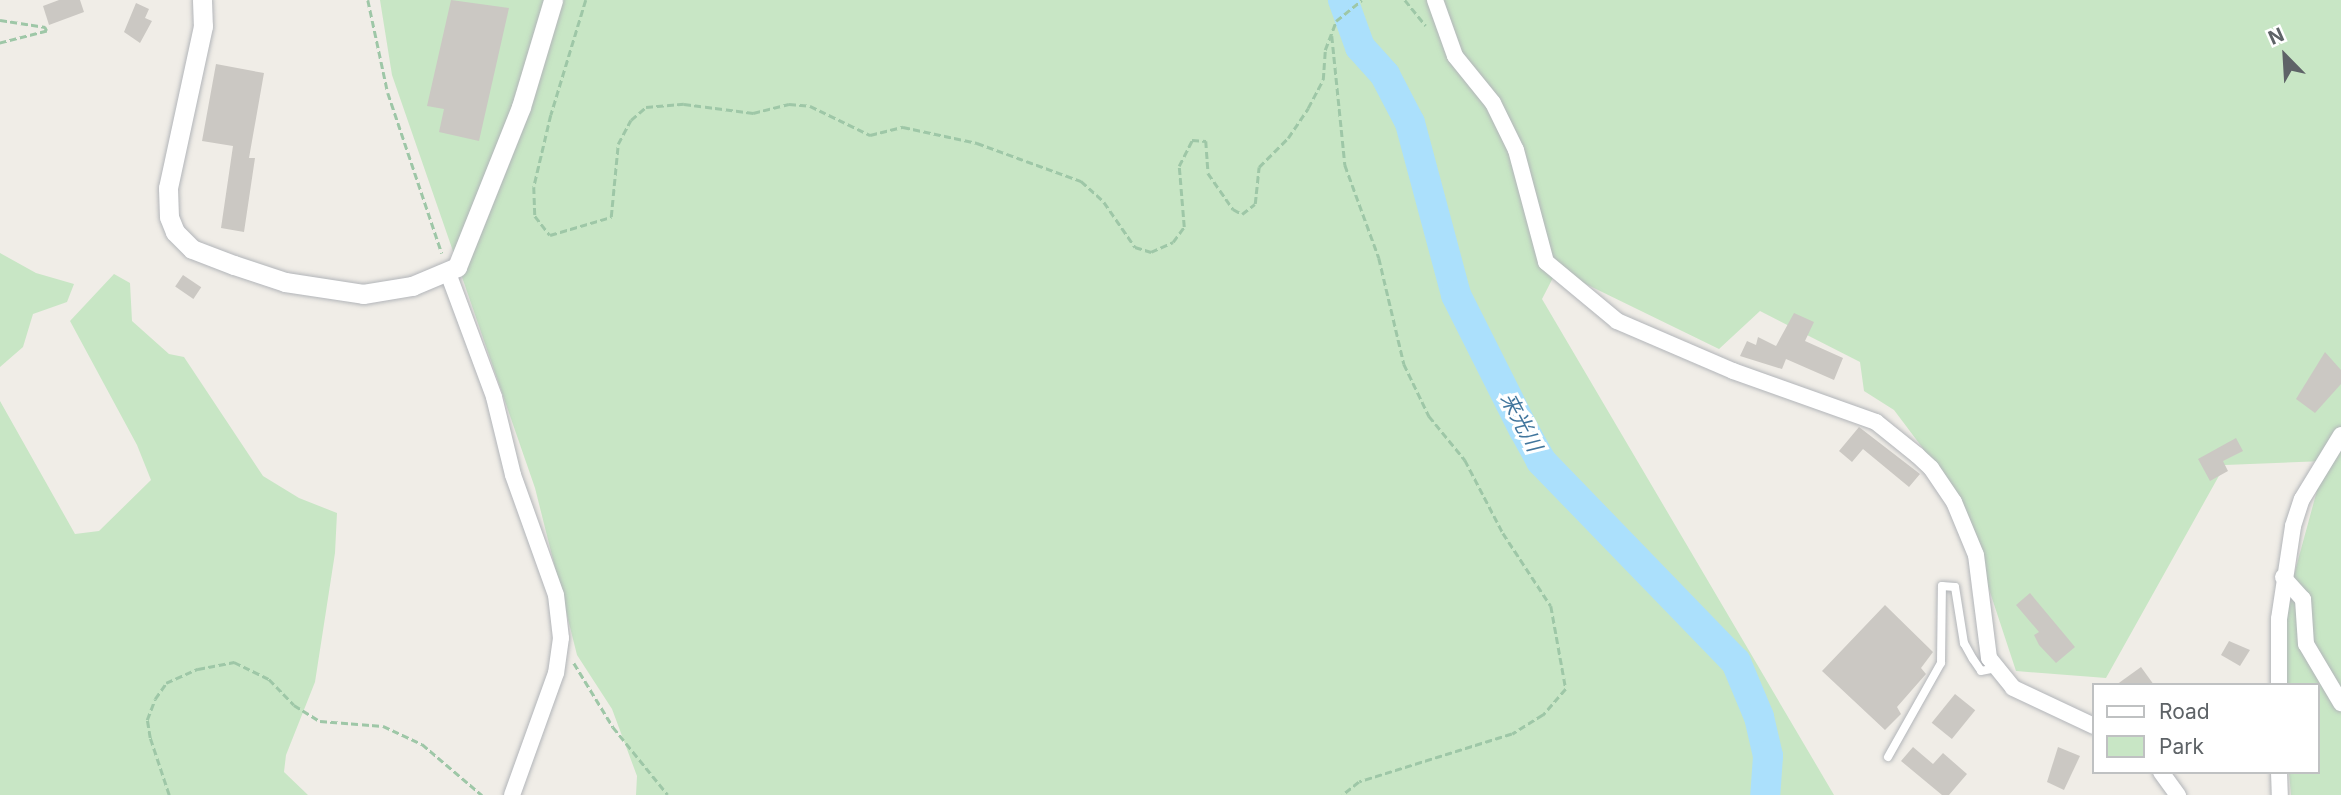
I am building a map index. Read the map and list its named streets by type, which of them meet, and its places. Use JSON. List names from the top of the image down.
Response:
{
  "water": ["来光川"],
  "legend": ["Road", "Park"],
  "north": "top left"
}
